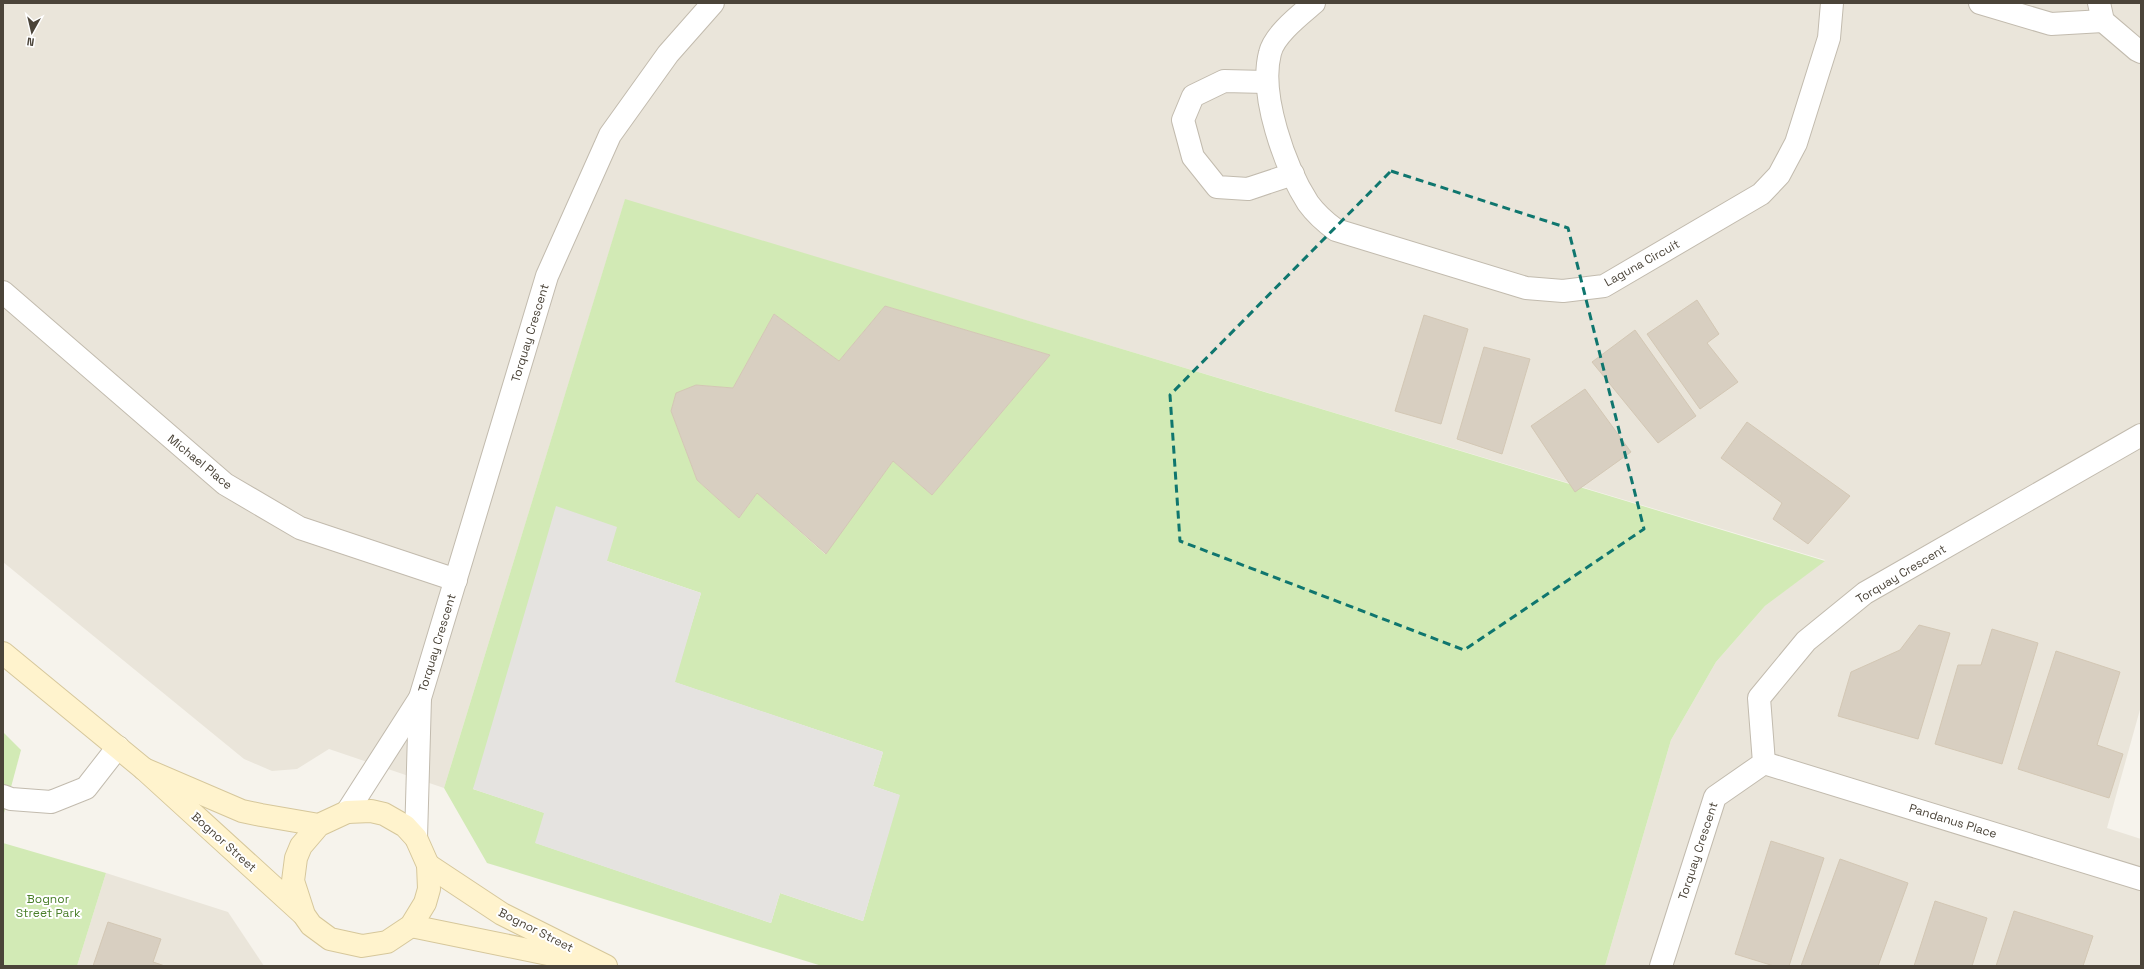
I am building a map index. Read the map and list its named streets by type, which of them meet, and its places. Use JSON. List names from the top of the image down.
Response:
{
  "streets": {
    "street": [
      "Laguna Circuit",
      "Torquay Crescent",
      "Michael Place",
      "Pandanus Place",
      "Bognor Street"
    ]
  },
  "crossings": [
    ["Torquay Crescent", "Michael Place"],
    ["Torquay Crescent", "Pandanus Place"],
    ["Torquay Crescent", "Bognor Street"]
  ],
  "parks": ["Bognor Street Park"],
  "north": "bottom"
}
